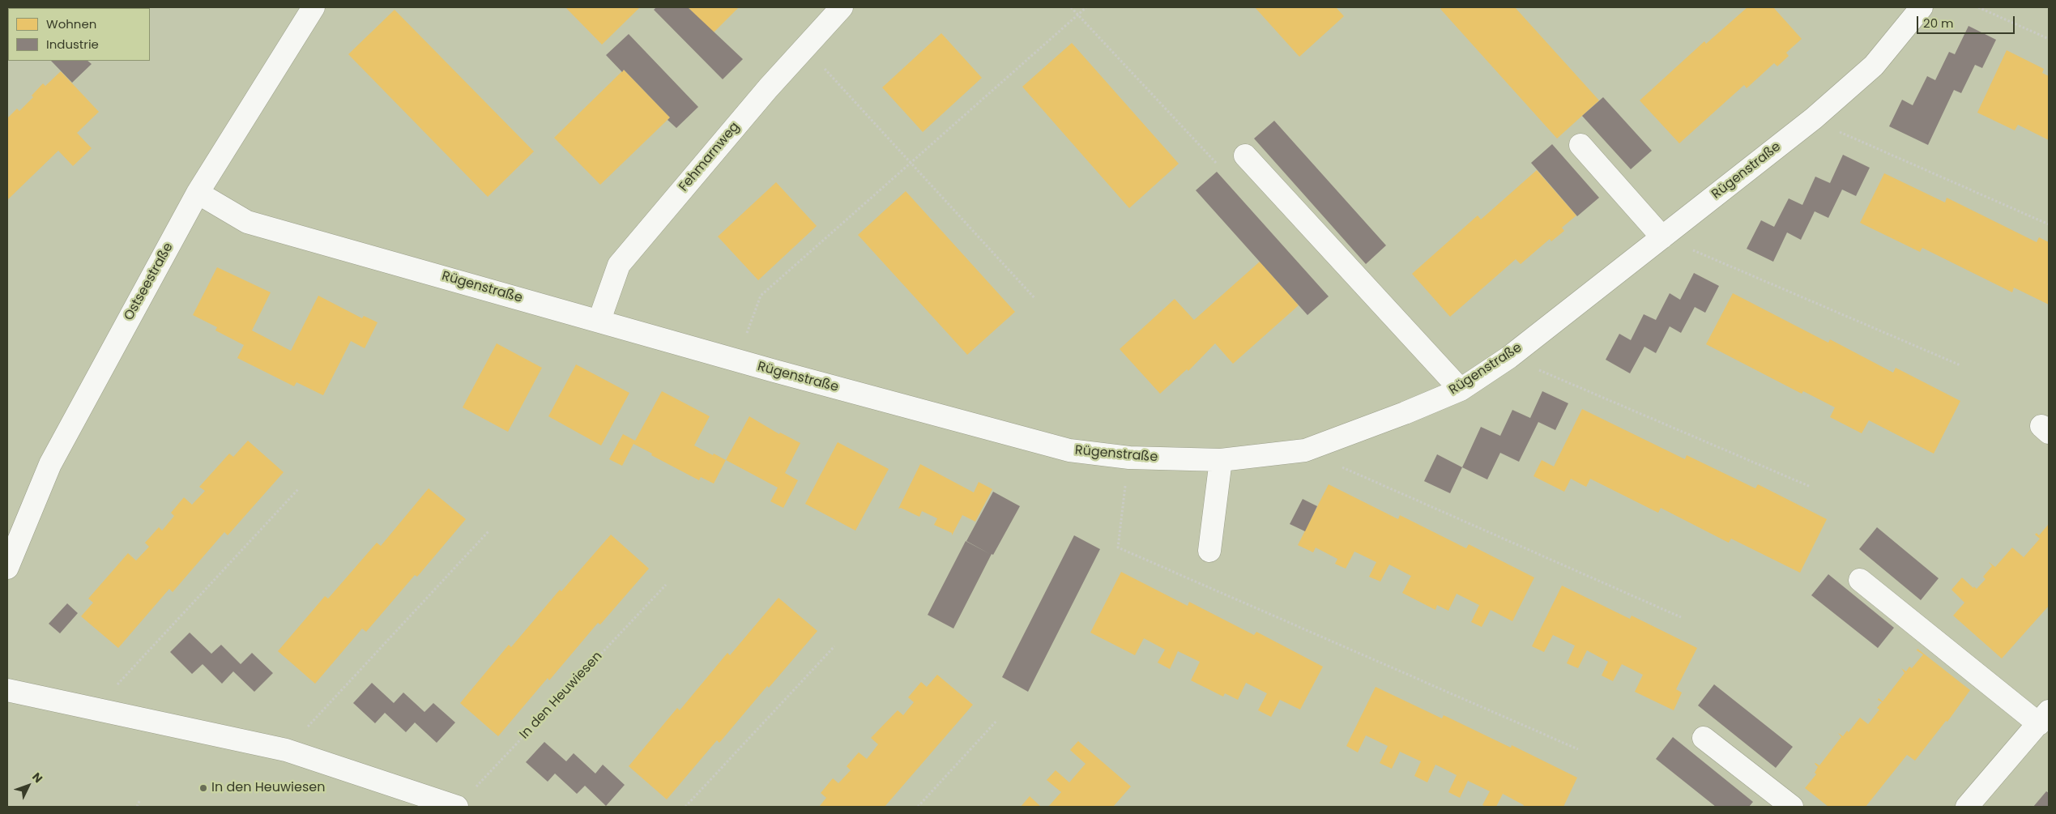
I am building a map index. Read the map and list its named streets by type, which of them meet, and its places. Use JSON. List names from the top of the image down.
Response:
{
  "streets": {
    "street": ["Fehmarnweg", "Rügenstraße", "Ostseestraße"],
    "path": ["In den Heuwiesen"]
  },
  "crossings": [
    ["Fehmarnweg", "Rügenstraße"],
    ["Rügenstraße", "Ostseestraße"]
  ],
  "places": ["In den Heuwiesen"],
  "legend": ["Wohnen", "Industrie"],
  "scale_bar": "20 m",
  "north": "top right"
}
